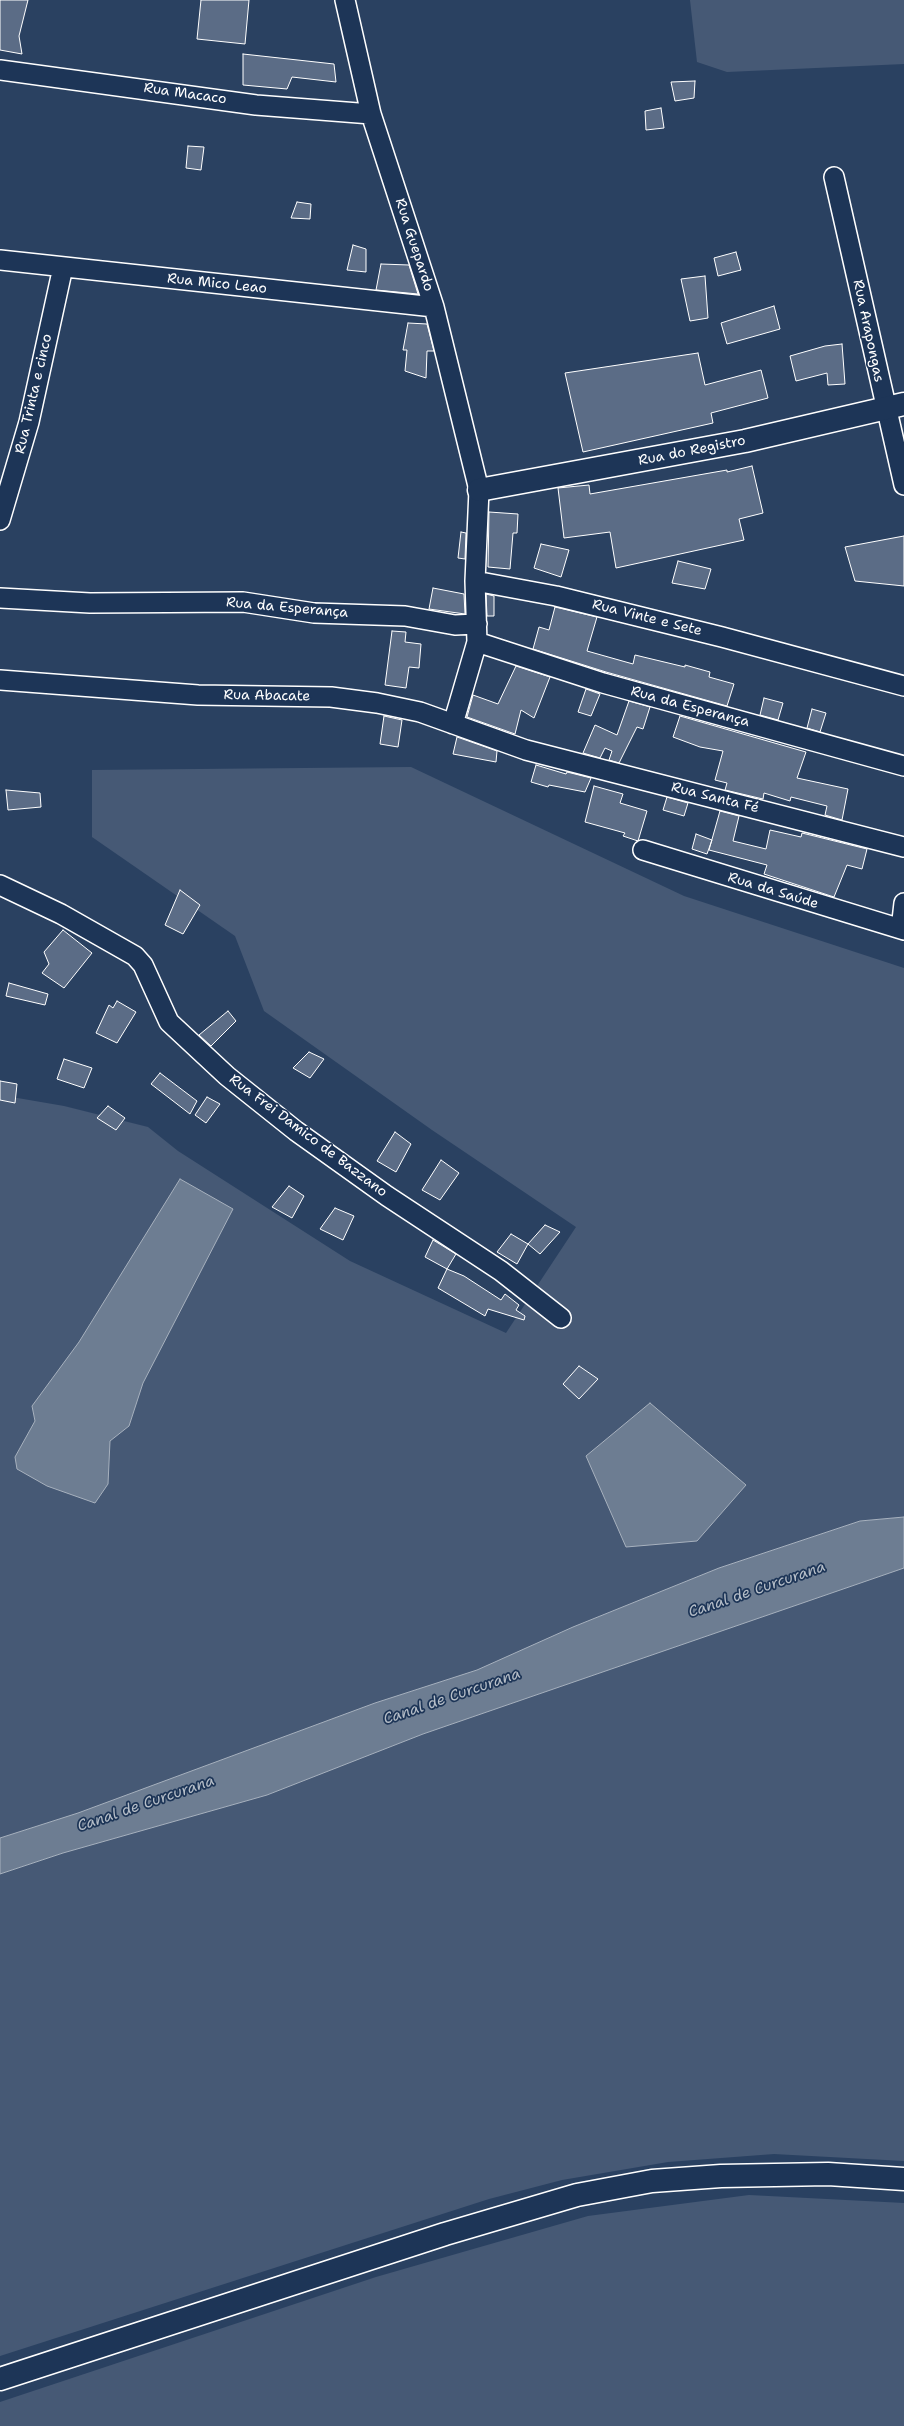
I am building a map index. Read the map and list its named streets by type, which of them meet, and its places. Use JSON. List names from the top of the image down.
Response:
{
  "streets": {
    "main road": ["Rua do Registro"],
    "street": [
      "Rua Macaco",
      "Rua Guepardo",
      "Rua Mico Leao",
      "Rua Arapongas",
      "Rua Trinta e cinco",
      "Rua da Esperança",
      "Rua Vinte e Sete",
      "Rua Abacate",
      "Rua Santa Fé",
      "Rua da Saúde",
      "Rua Frei Damico de Bazzano"
    ]
  },
  "crossings": [
    ["Rua Macaco", "Rua Guepardo"],
    ["Rua Guepardo", "Rua Mico Leao"],
    ["Rua Guepardo", "Rua do Registro"],
    ["Rua Mico Leao", "Rua Trinta e cinco"],
    ["Rua Arapongas", "Rua do Registro"],
    ["Rua Abacate", "Rua Santa Fé"]
  ],
  "water": ["Canal de Curcurana"]
}
